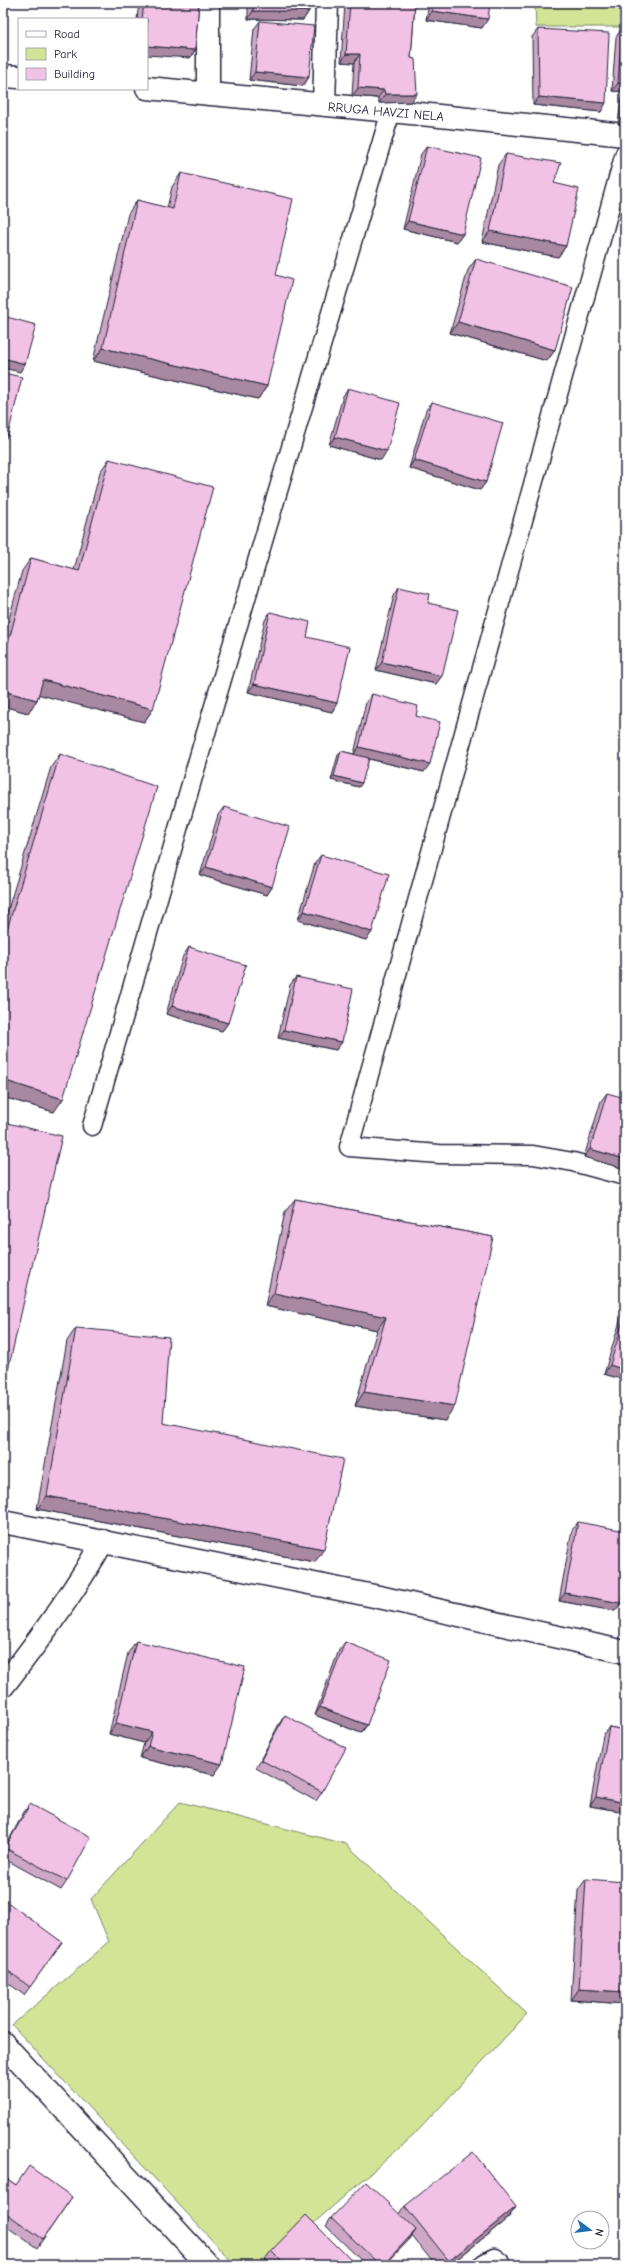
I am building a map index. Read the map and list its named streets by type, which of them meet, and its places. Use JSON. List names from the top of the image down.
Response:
{
  "streets": {
    "street": ["RRUGA HAVZI NELA"]
  },
  "legend": ["Road", "Park", "Building"],
  "north": "right"
}
